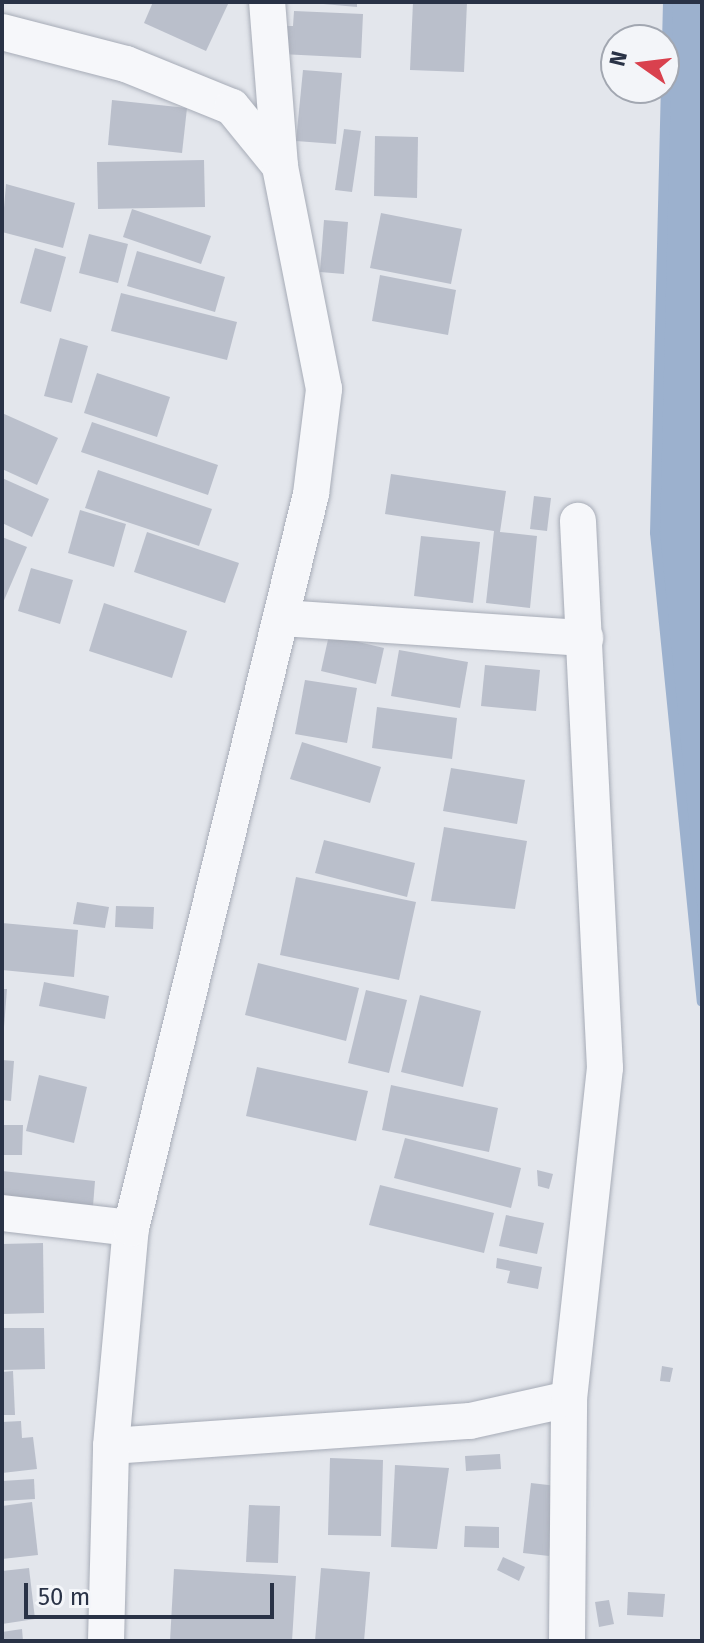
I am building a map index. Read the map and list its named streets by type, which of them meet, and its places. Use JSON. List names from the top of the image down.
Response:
{
  "scale_bar": "50 m",
  "north": "left"
}
